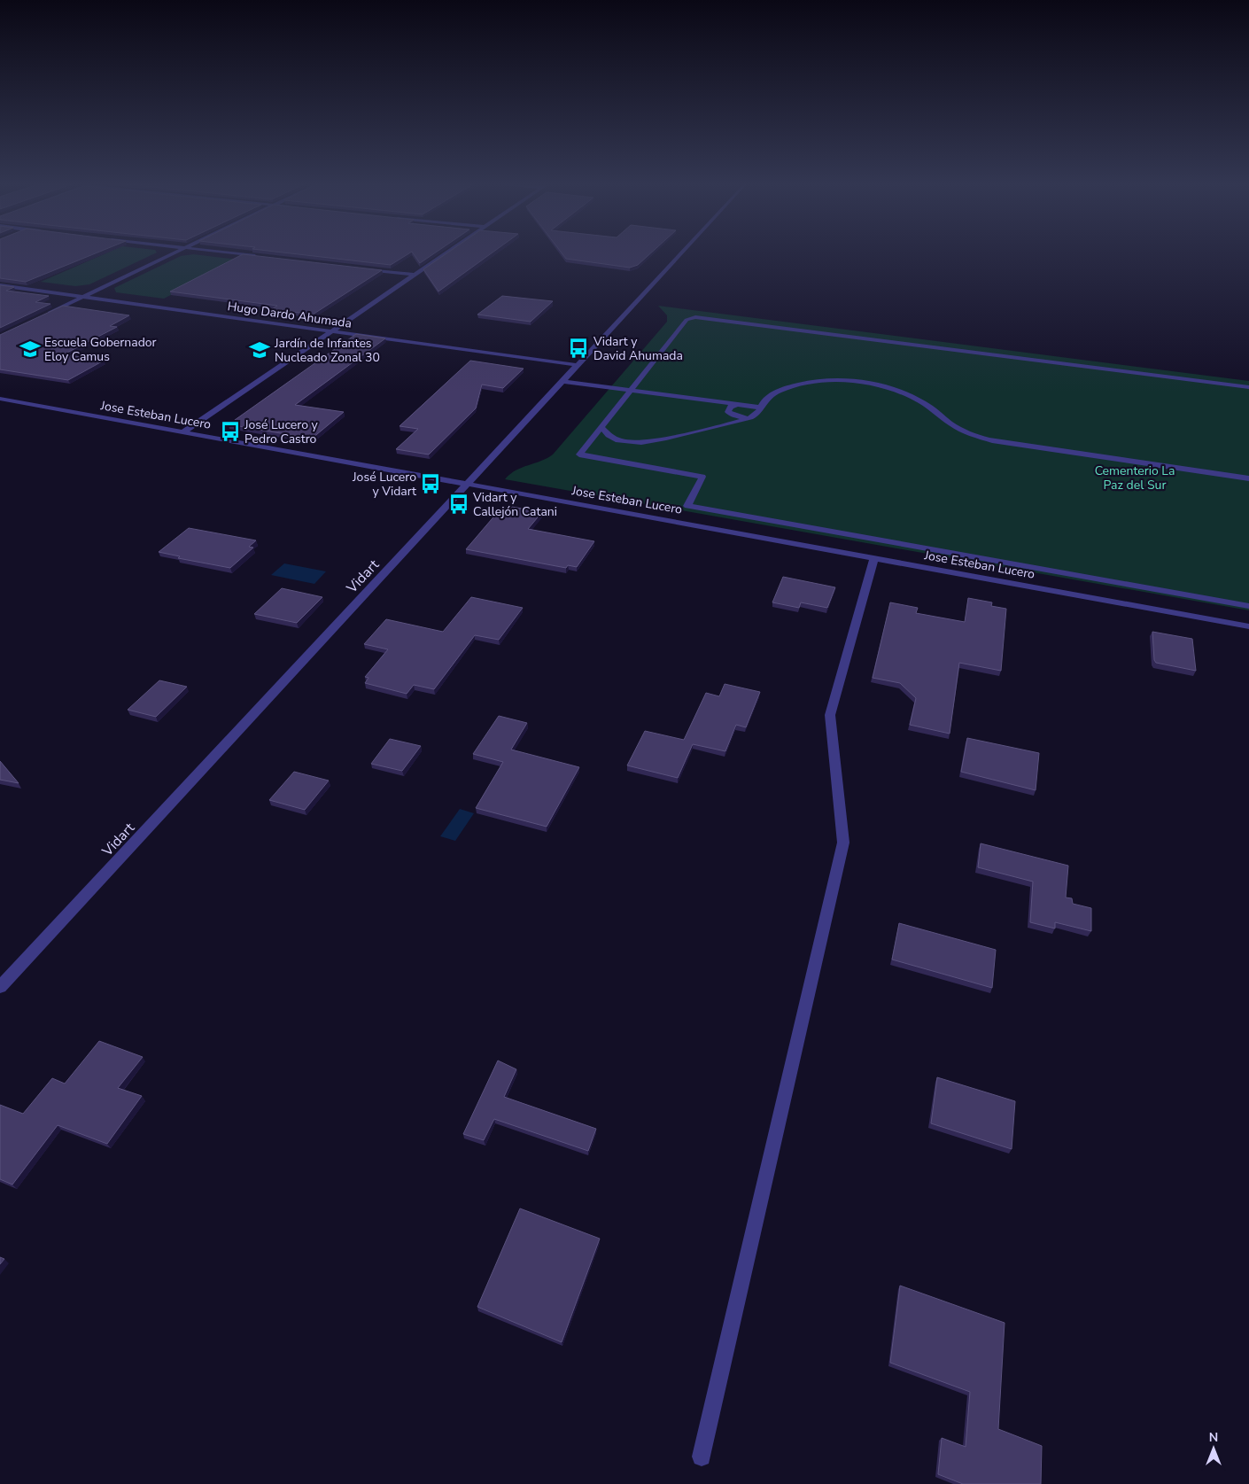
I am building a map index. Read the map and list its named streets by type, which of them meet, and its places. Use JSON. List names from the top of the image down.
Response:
{
  "streets": {
    "street": ["Hugo Dardo Ahumada", "Jose Esteban Lucero", "Vidart"]
  },
  "crossings": [
    ["Hugo Dardo Ahumada", "Vidart"],
    ["Jose Esteban Lucero", "Vidart"]
  ],
  "parks": ["Cementerio La Paz del Sur"],
  "places": {
    "bus stop": [
      "Vidart y David Ahumada",
      "José Lucero y Pedro Castro",
      "José Lucero y Vidart",
      "Vidart y Callejón Catani"
    ],
    "school or university": ["Escuela Gobernador Eloy Camus", "Jardín de Infantes Nucleado Zonal 30"]
  },
  "north": "top"
}
